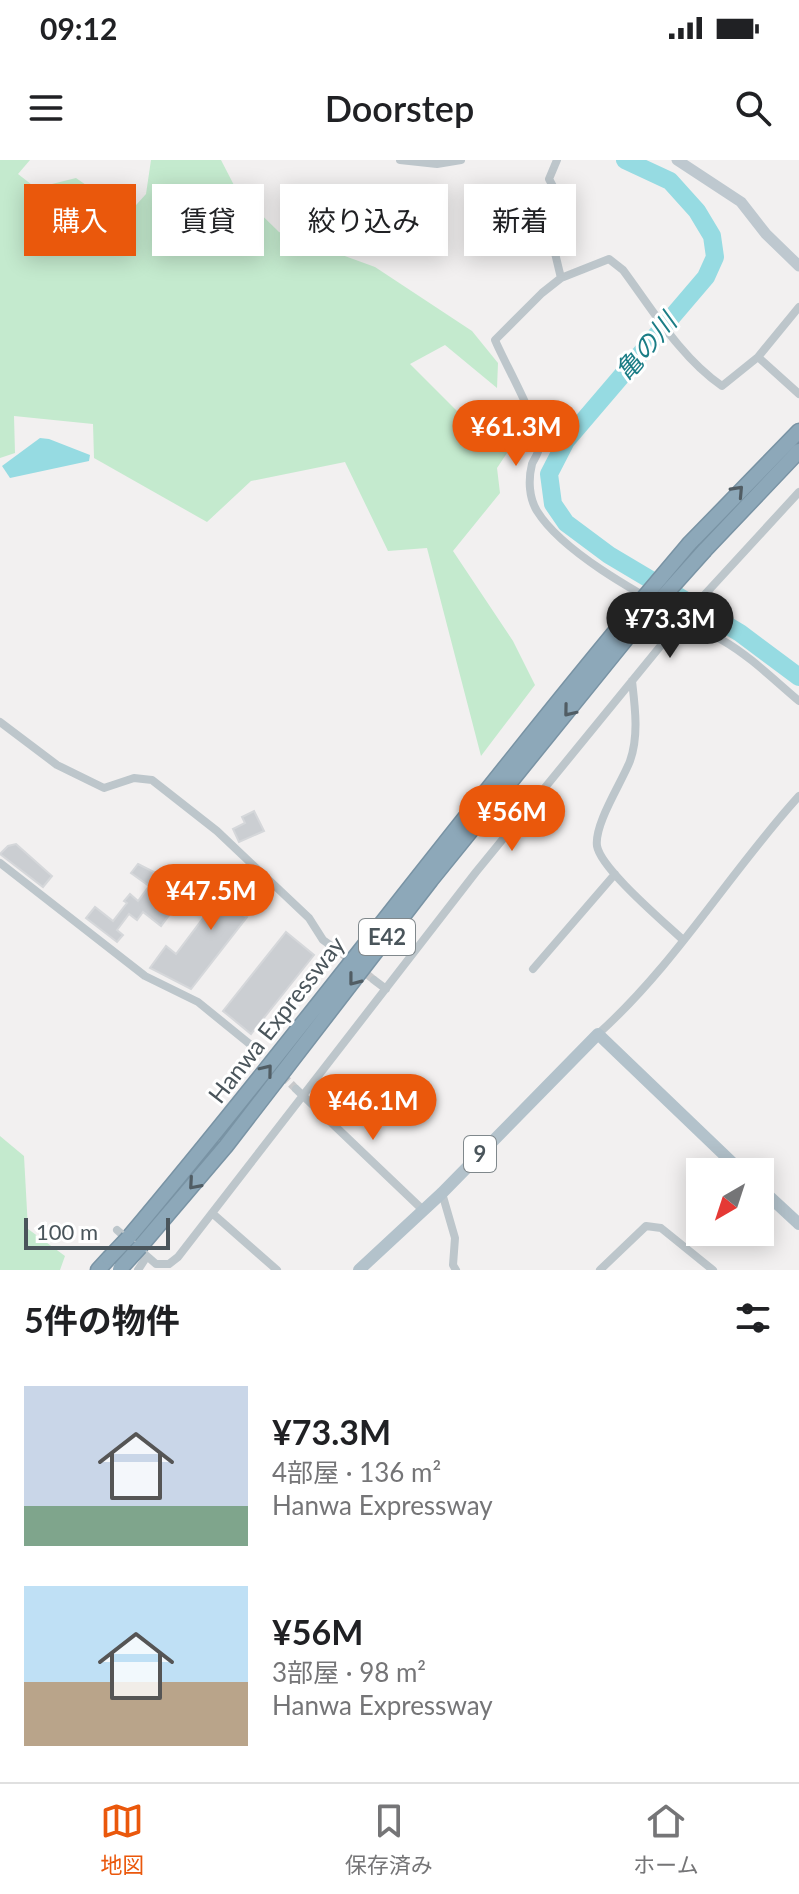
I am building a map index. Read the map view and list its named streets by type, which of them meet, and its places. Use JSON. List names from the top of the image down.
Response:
{
  "streets": {
    "highway": ["E42", "Hanwa Expressway"],
    "main road": ["9"]
  },
  "water": ["亀の川"],
  "scale_bar": "100 m",
  "north": "bottom left",
  "page": {
    "status": "09:12",
    "header": "Doorstep",
    "chip": [
      "購入",
      "賃貸",
      "絞り込み",
      "新着"
    ],
    "price": [
      "¥61.3M",
      "¥73.3M",
      "¥56M",
      "¥47.5M",
      "¥46.1M"
    ],
    "scale": "100 m",
    "heading": "5件の物件",
    "list": [
      {
        "name": "¥73.3M",
        "note": "4部屋 · 136 m² · Hanwa Expressway"
      },
      {
        "name": "¥56M",
        "note": "3部屋 · 98 m² · Hanwa Expressway"
      }
    ],
    "tabs": ["地図", "保存済み", "ホーム"]
  }
}
